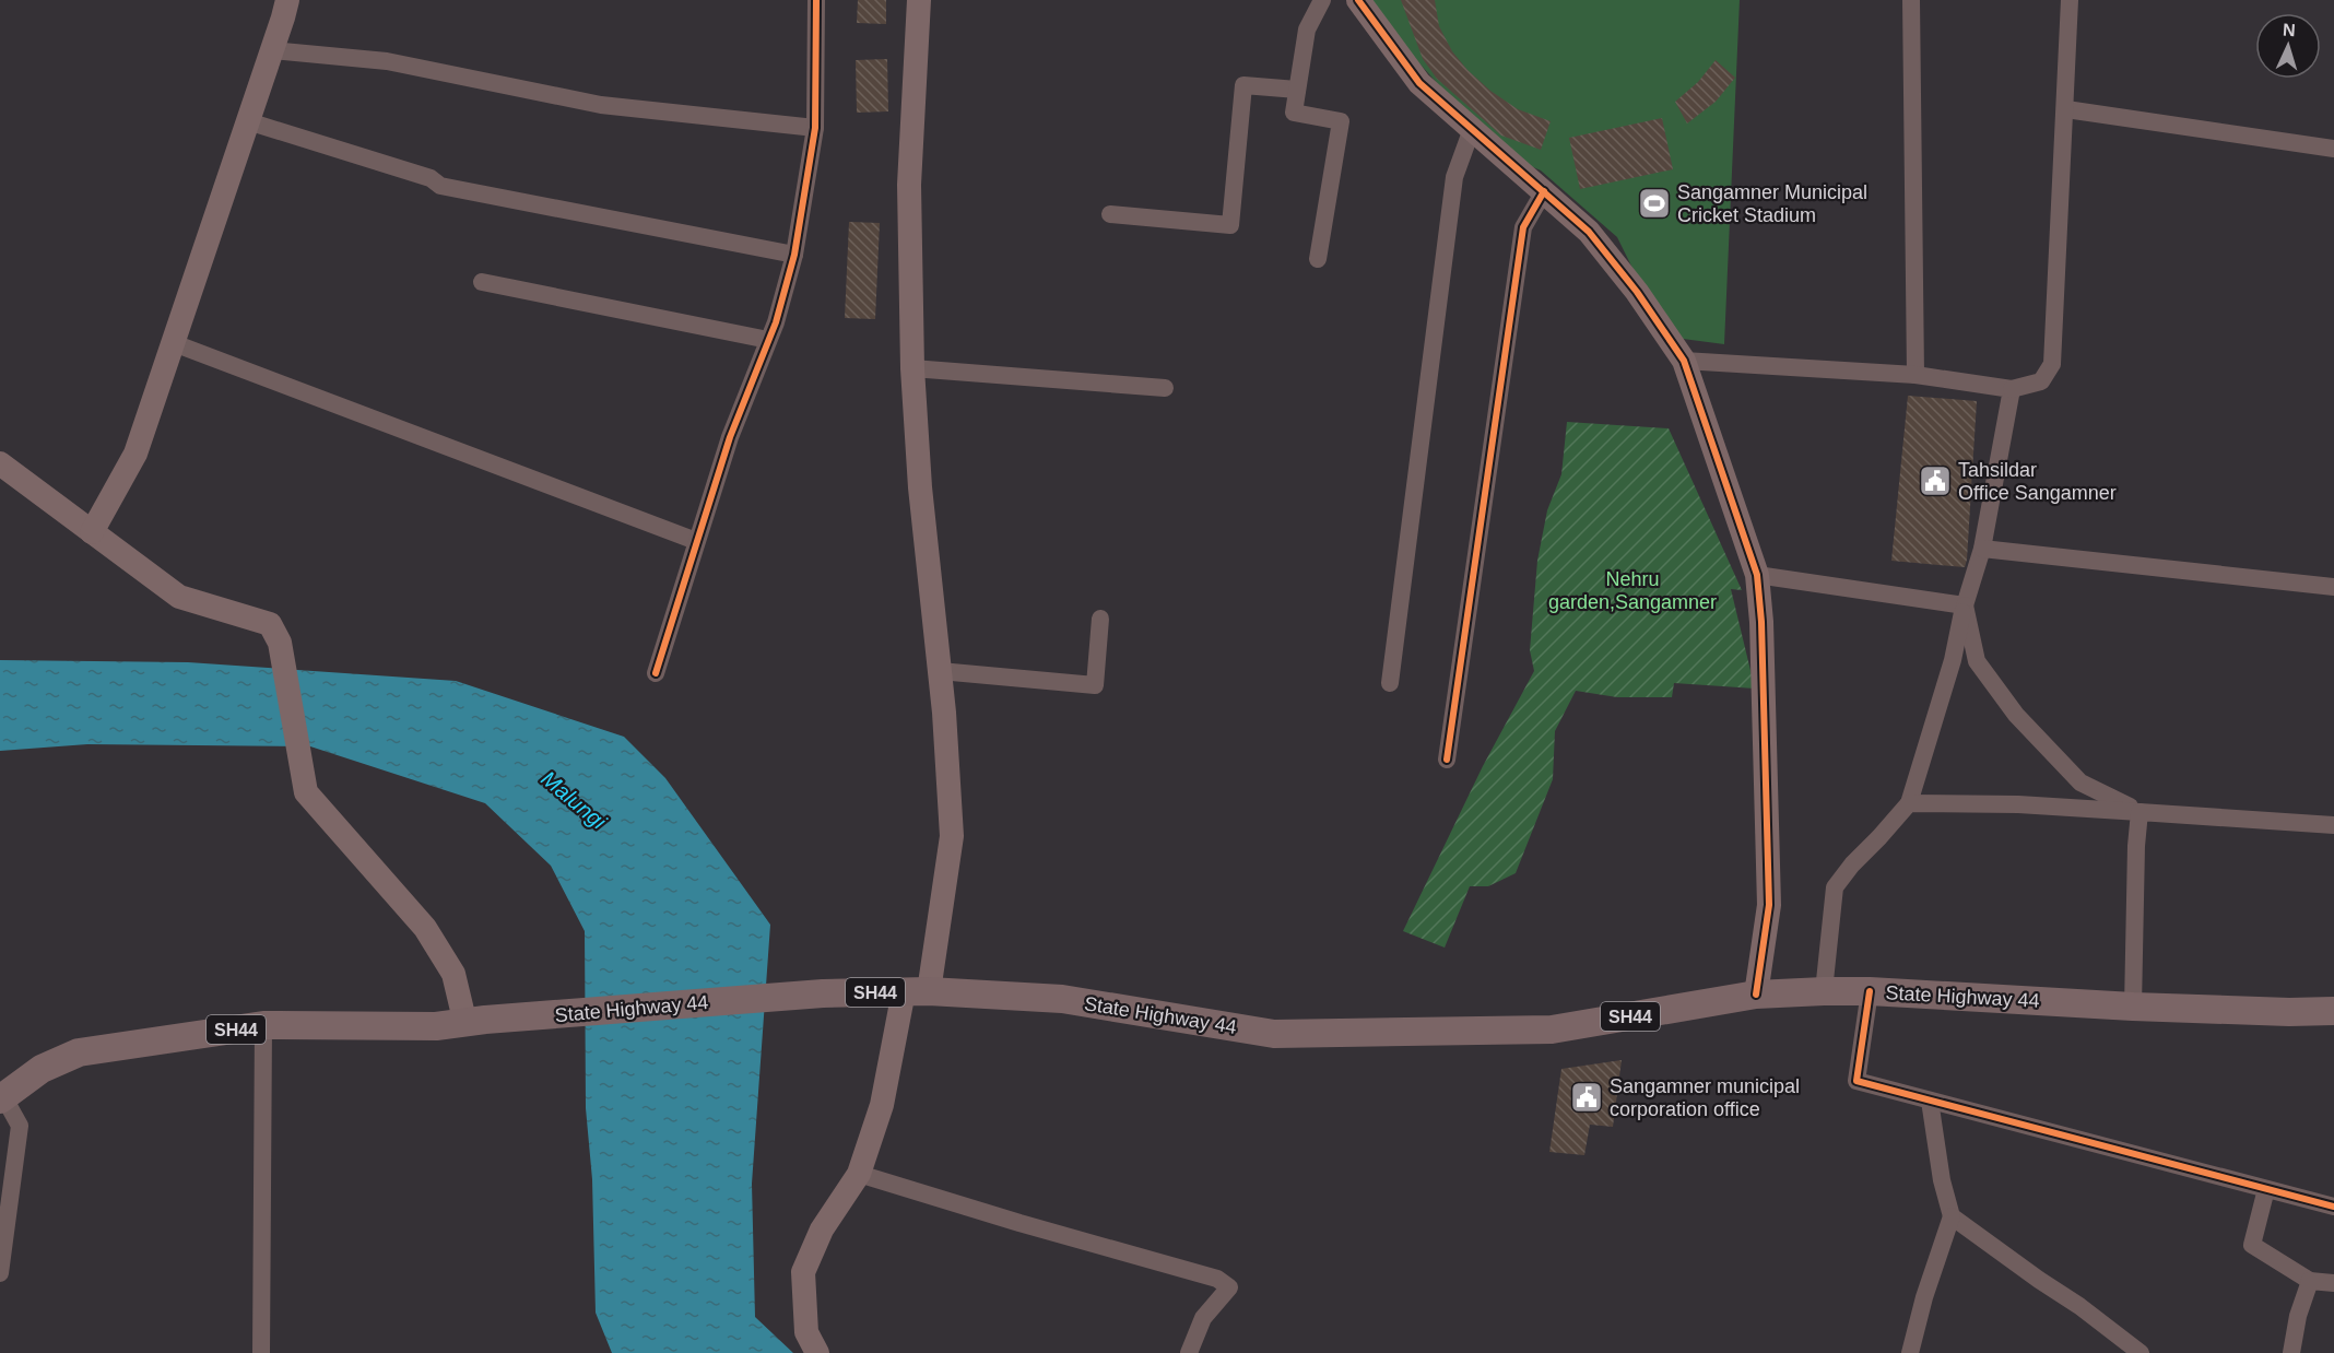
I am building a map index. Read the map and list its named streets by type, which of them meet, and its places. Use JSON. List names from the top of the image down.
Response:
{
  "streets": {
    "main road": ["SH44", "State Highway 44"]
  },
  "water": ["Malungi"],
  "parks": ["Nehru garden,Sangamner"],
  "places": {
    "sports": ["Sangamner Municipal Cricket Stadium"],
    "public building": ["Tahsildar Office Sangamner", "Sangamner municipal corporation office"]
  },
  "north": "top"
}
